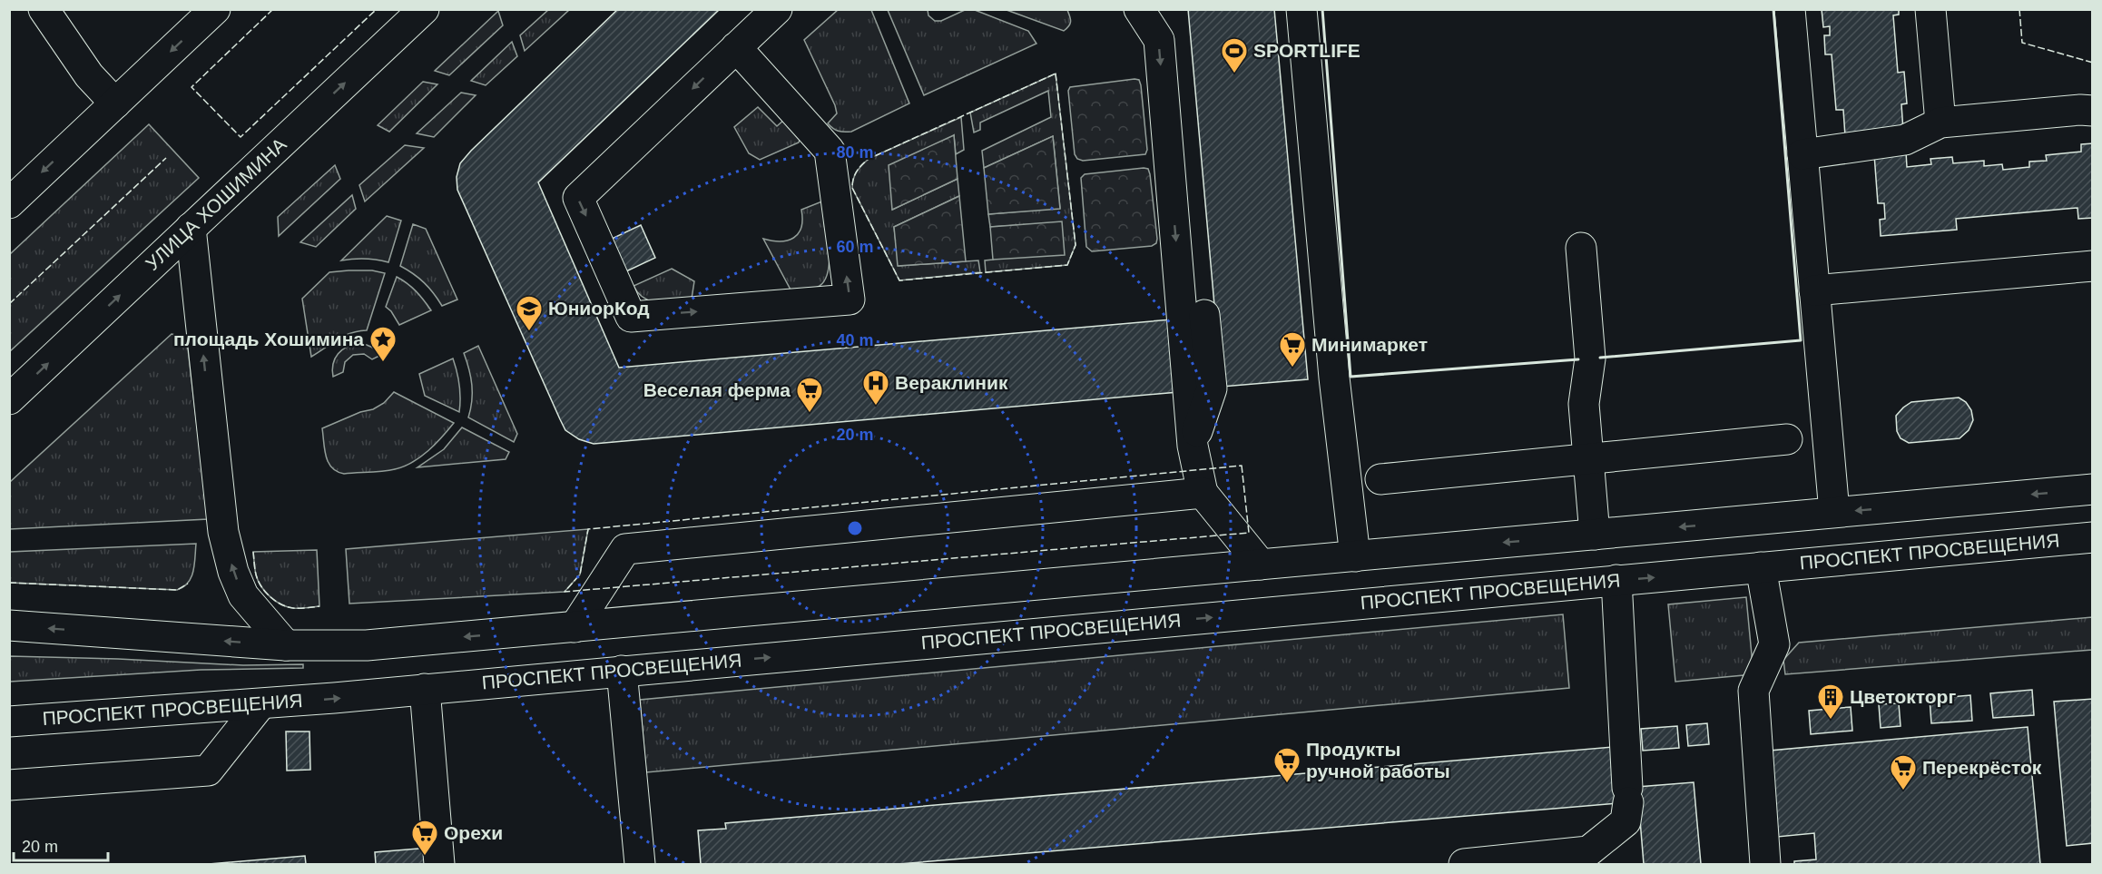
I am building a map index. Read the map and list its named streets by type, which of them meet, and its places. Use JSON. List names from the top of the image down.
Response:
{
  "streets": {
    "main road": ["УЛИЦА ХОШИМИНА", "ПРОСПЕКТ ПРОСВЕЩЕНИЯ"]
  },
  "places": {
    "sports": ["SPORTLIFE"],
    "school or university": ["ЮниорКод"],
    "place": ["площадь Хошимина"],
    "supermarket": [
      "Минимаркет",
      "Веселая ферма",
      "Продукты ручной работы",
      "Перекрёсток",
      "Орехи"
    ],
    "hospital": ["Вераклиник"],
    "building": ["Цветокторг"]
  },
  "scale_bar": "20 m",
  "rings": [
    "80 m",
    "60 m",
    "40 m",
    "20 m"
  ]
}
